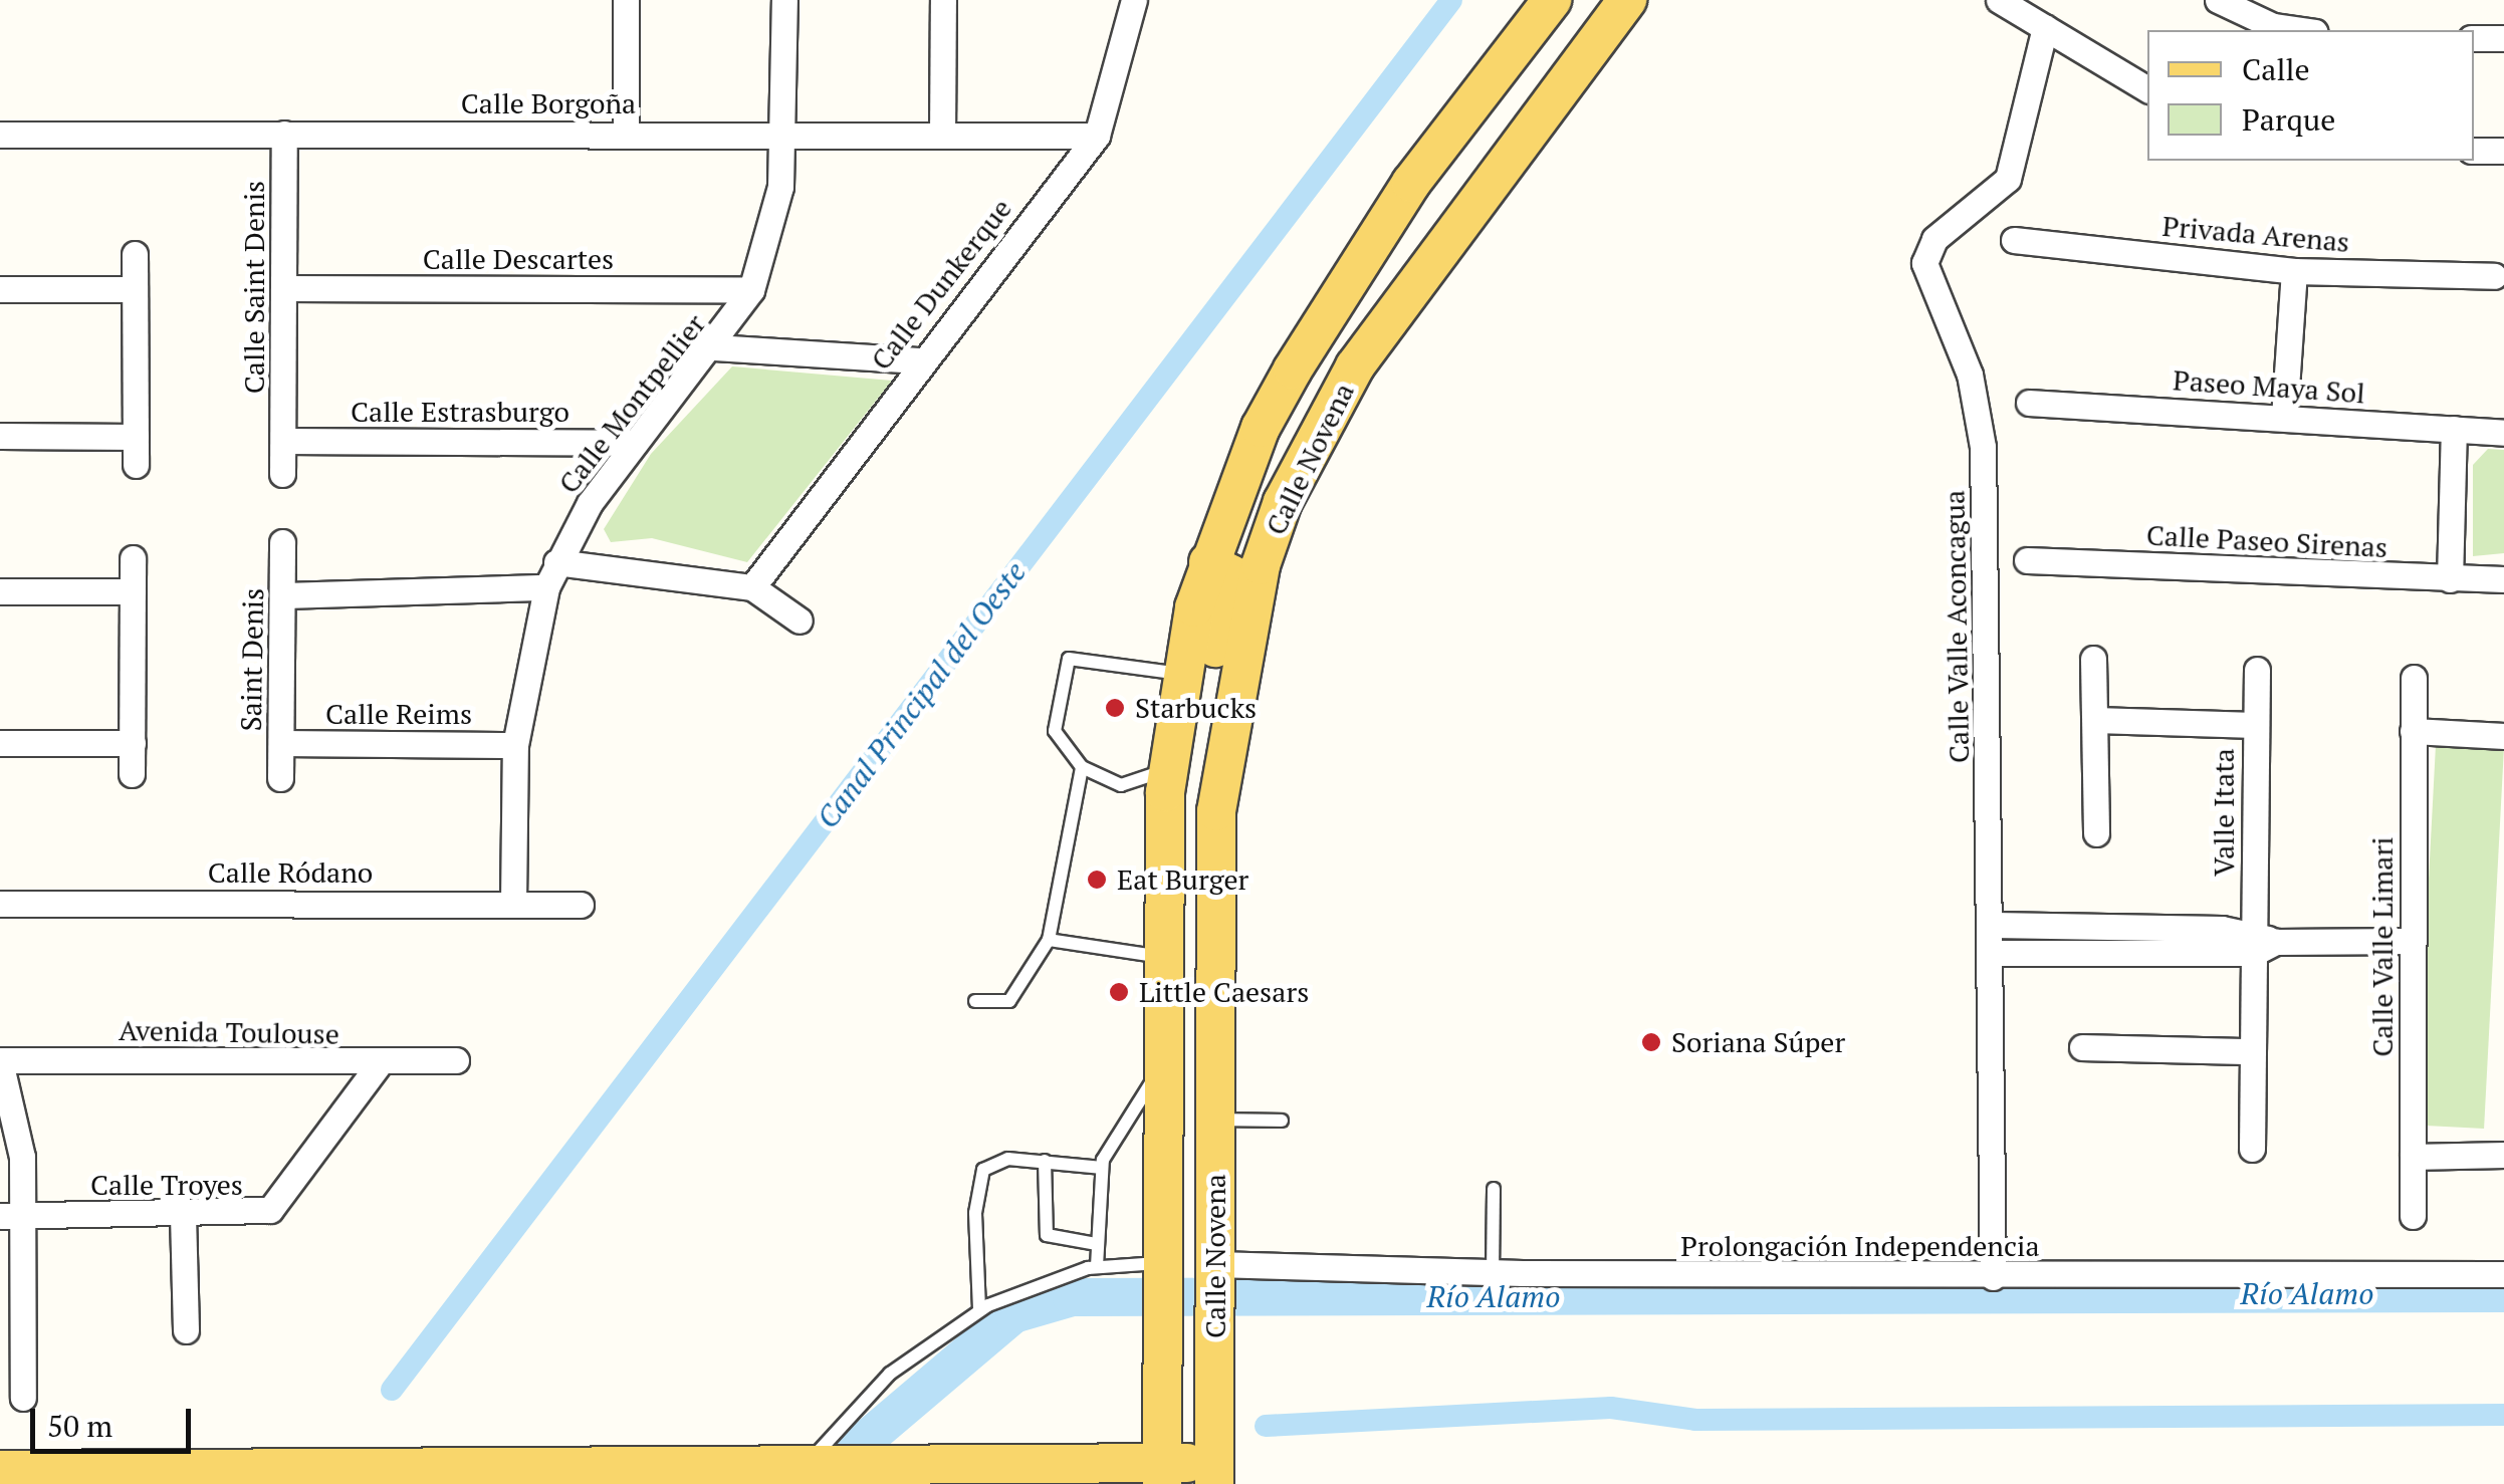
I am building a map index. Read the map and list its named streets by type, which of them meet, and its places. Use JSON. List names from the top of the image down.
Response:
{
  "streets": {
    "main road": ["Calle Novena"],
    "street": [
      "Calle Borgoña",
      "Privada Arenas",
      "Calle Descartes",
      "Calle Dunkerque",
      "Calle Saint Denis",
      "Paseo Maya Sol",
      "Calle Montpellier",
      "Calle Estrasburgo",
      "Calle Paseo Sirenas",
      "Calle Valle Aconcagua",
      "Saint Denis",
      "Calle Reims",
      "Valle Itata",
      "Calle Ródano",
      "Calle Valle Limari",
      "Avenida Toulouse",
      "Calle Troyes",
      "Prolongación Independencia"
    ]
  },
  "crossings": [
    ["Calle Borgoña", "Calle Dunkerque"],
    ["Calle Borgoña", "Calle Saint Denis"],
    ["Calle Borgoña", "Calle Montpellier"],
    ["Calle Descartes", "Calle Saint Denis"],
    ["Calle Descartes", "Calle Montpellier"],
    ["Calle Saint Denis", "Calle Estrasburgo"],
    ["Calle Montpellier", "Calle Estrasburgo"],
    ["Calle Montpellier", "Calle Reims"],
    ["Calle Montpellier", "Calle Ródano"],
    ["Calle Novena", "Prolongación Independencia"],
    ["Calle Valle Aconcagua", "Prolongación Independencia"],
    ["Saint Denis", "Calle Reims"],
    ["Avenida Toulouse", "Calle Troyes"]
  ],
  "water": ["Canal Principal del Oeste", "Río Alamo"],
  "places": [
    "Starbucks",
    "Eat Burger",
    "Little Caesars",
    "Soriana Súper"
  ],
  "legend": ["Calle", "Parque"],
  "scale_bar": "50 m"
}
